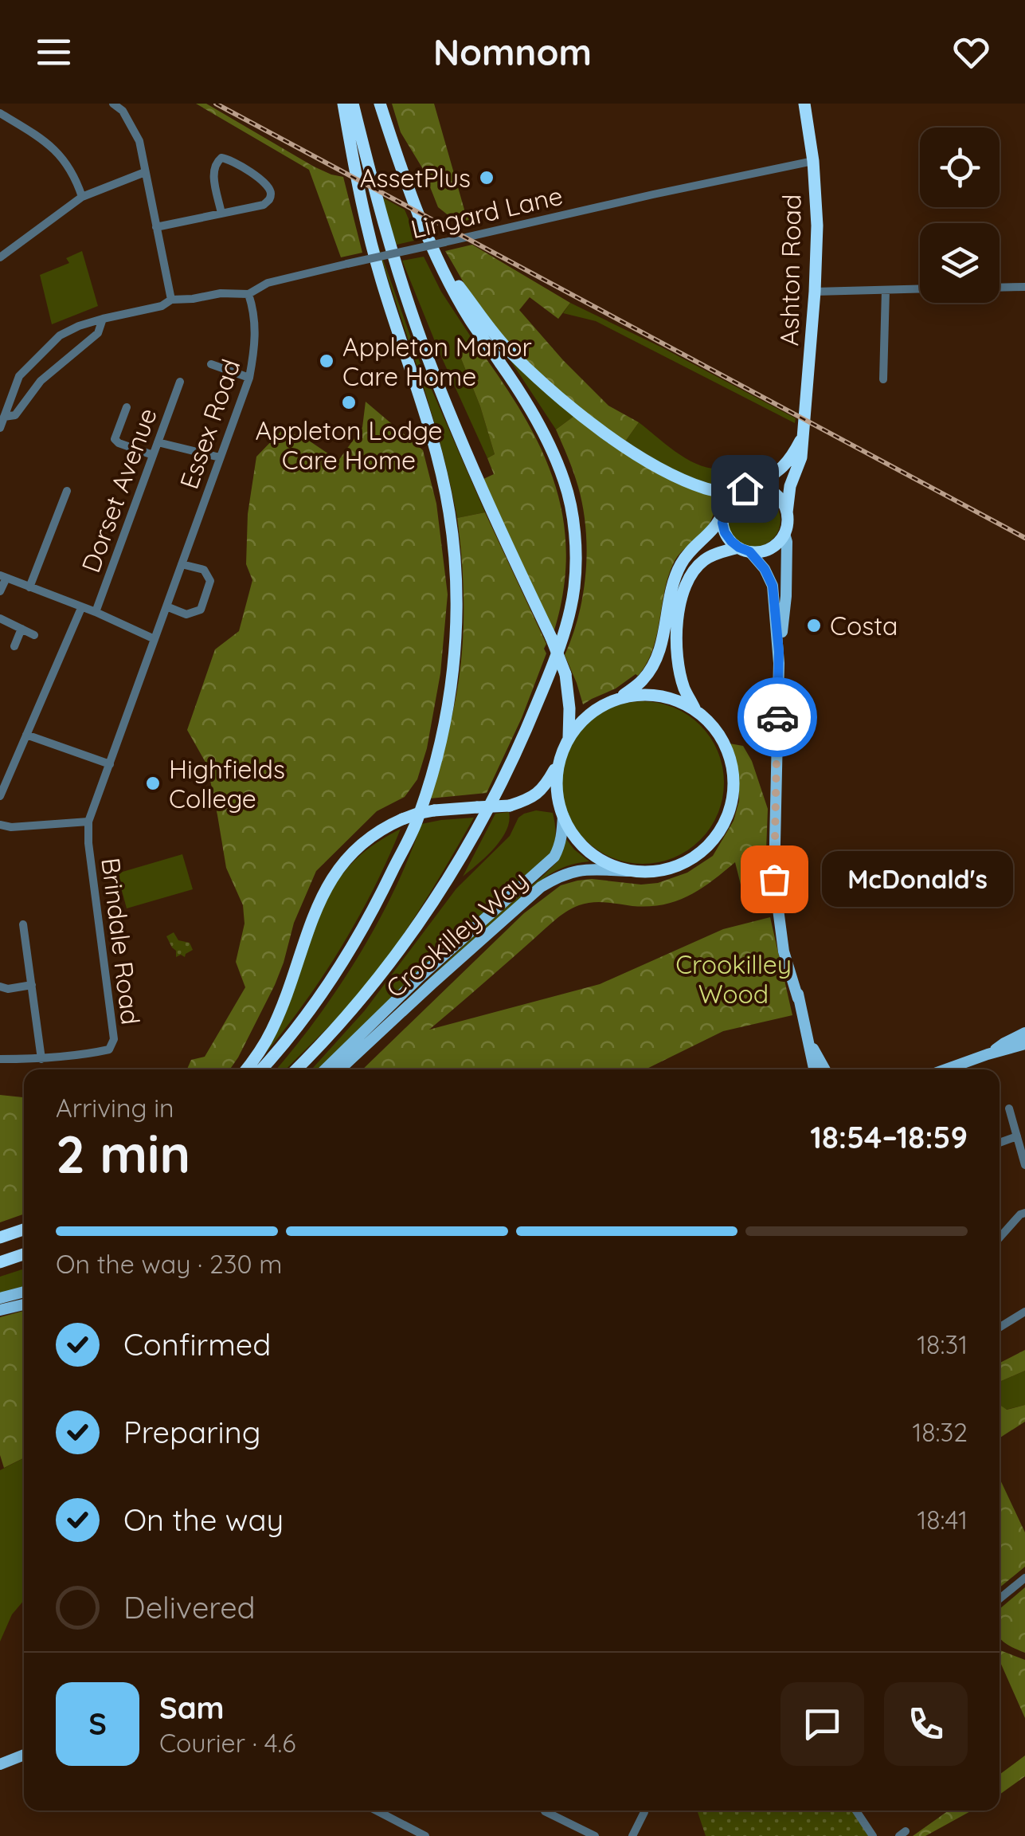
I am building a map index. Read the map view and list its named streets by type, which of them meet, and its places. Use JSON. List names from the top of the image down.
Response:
{
  "streets": {
    "highway": ["Ashton Road"],
    "main road": ["Crookilley Way"],
    "street": [
      "Lingard Lane",
      "Essex Road",
      "Dorset Avenue",
      "Brindale Road"
    ]
  },
  "crossings": [
    ["Lingard Lane", "Ashton Road"],
    ["Lingard Lane", "Essex Road"],
    ["Essex Road", "Brindale Road"]
  ],
  "parks": ["Crookilley Wood"],
  "places": [
    "AssetPlus",
    "Appleton Manor Care Home",
    "Appleton Lodge Care Home",
    "Costa",
    "Highfields College",
    "McDonald's"
  ],
  "page": {
    "header": "Nomnom",
    "bubble": "McDonald's",
    "heading": ["2 min", "Arriving in", "18:54–18:59"],
    "panel": ["Sam", "Courier · 4.6"],
    "bar": "On the way · 230 m",
    "list": [
      ["Confirmed", "18:31"],
      ["Preparing", "18:32"],
      ["On the way", "18:41"],
      "Delivered"
    ],
    "round": "S"
  }
}
